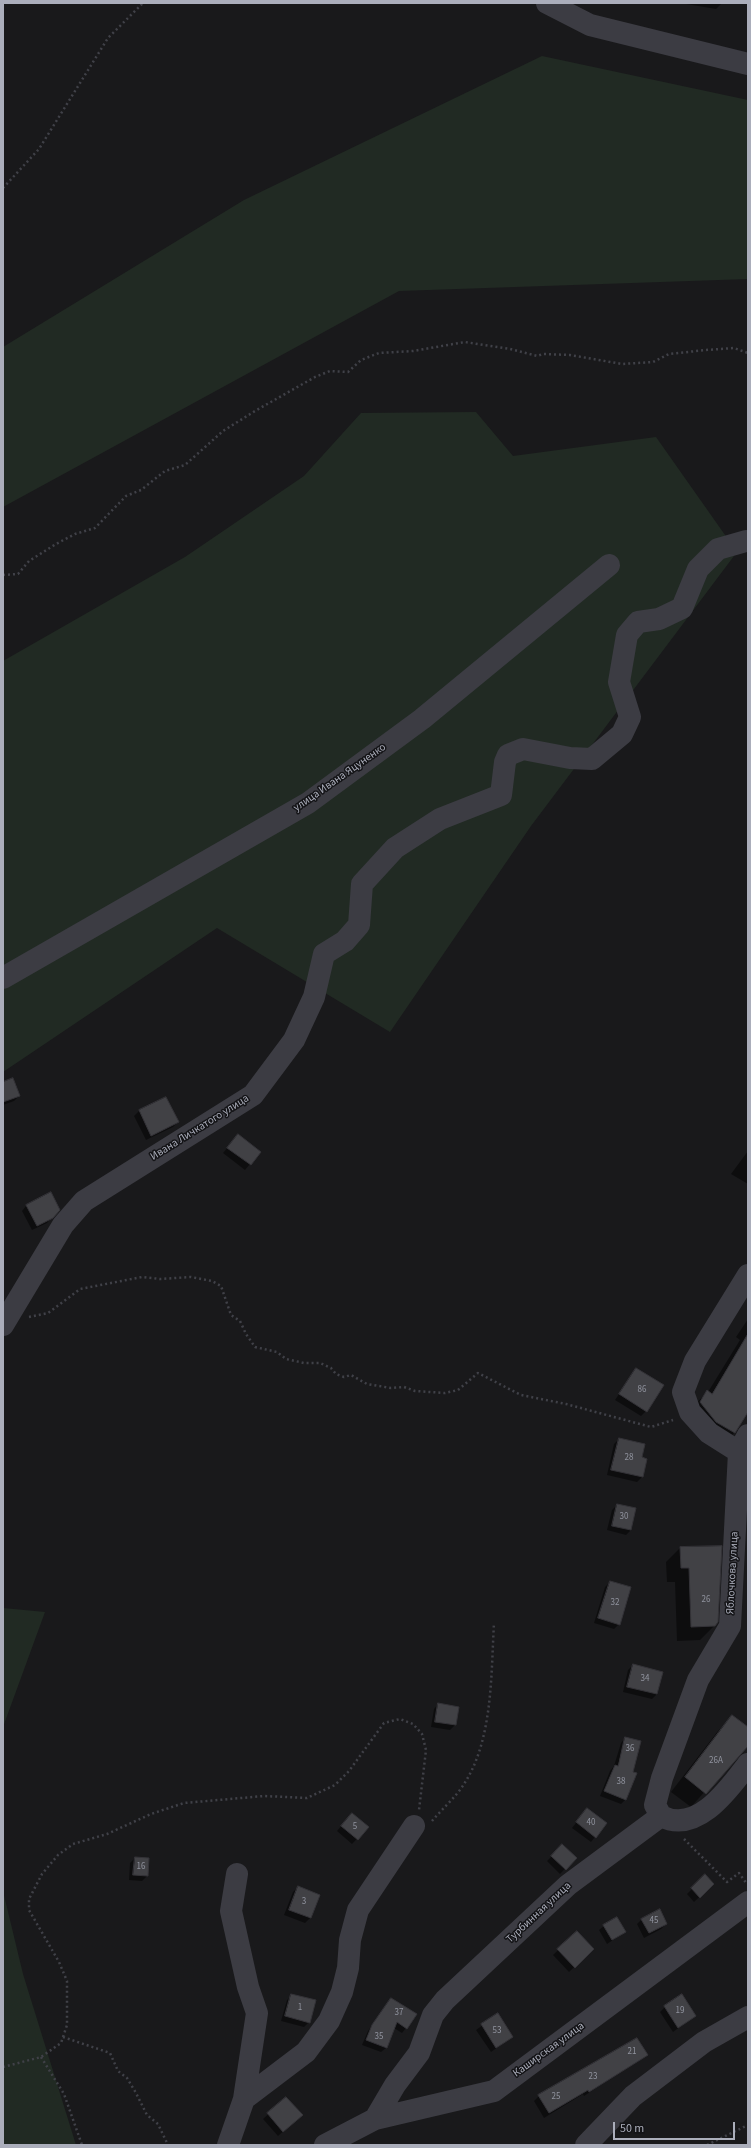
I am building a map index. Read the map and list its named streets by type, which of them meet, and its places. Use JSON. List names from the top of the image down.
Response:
{
  "streets": {
    "street": [
      "улица Ивана Яцуненко",
      "Ивана Личкатого улица",
      "Яблочкова улица",
      "Турбинная улица",
      "Каширская улица"
    ]
  },
  "crossings": [
    ["Яблочкова улица", "Турбинная улица"],
    ["Турбинная улица", "Каширская улица"]
  ],
  "house_numbers": [
    "86",
    "28",
    "30",
    "26",
    "32",
    "34",
    "36",
    "26А",
    "38",
    "40",
    "5",
    "16",
    "3",
    "45",
    "1",
    "19",
    "37",
    "53",
    "35",
    "21",
    "23",
    "25"
  ],
  "scale_bar": "50 m"
}
